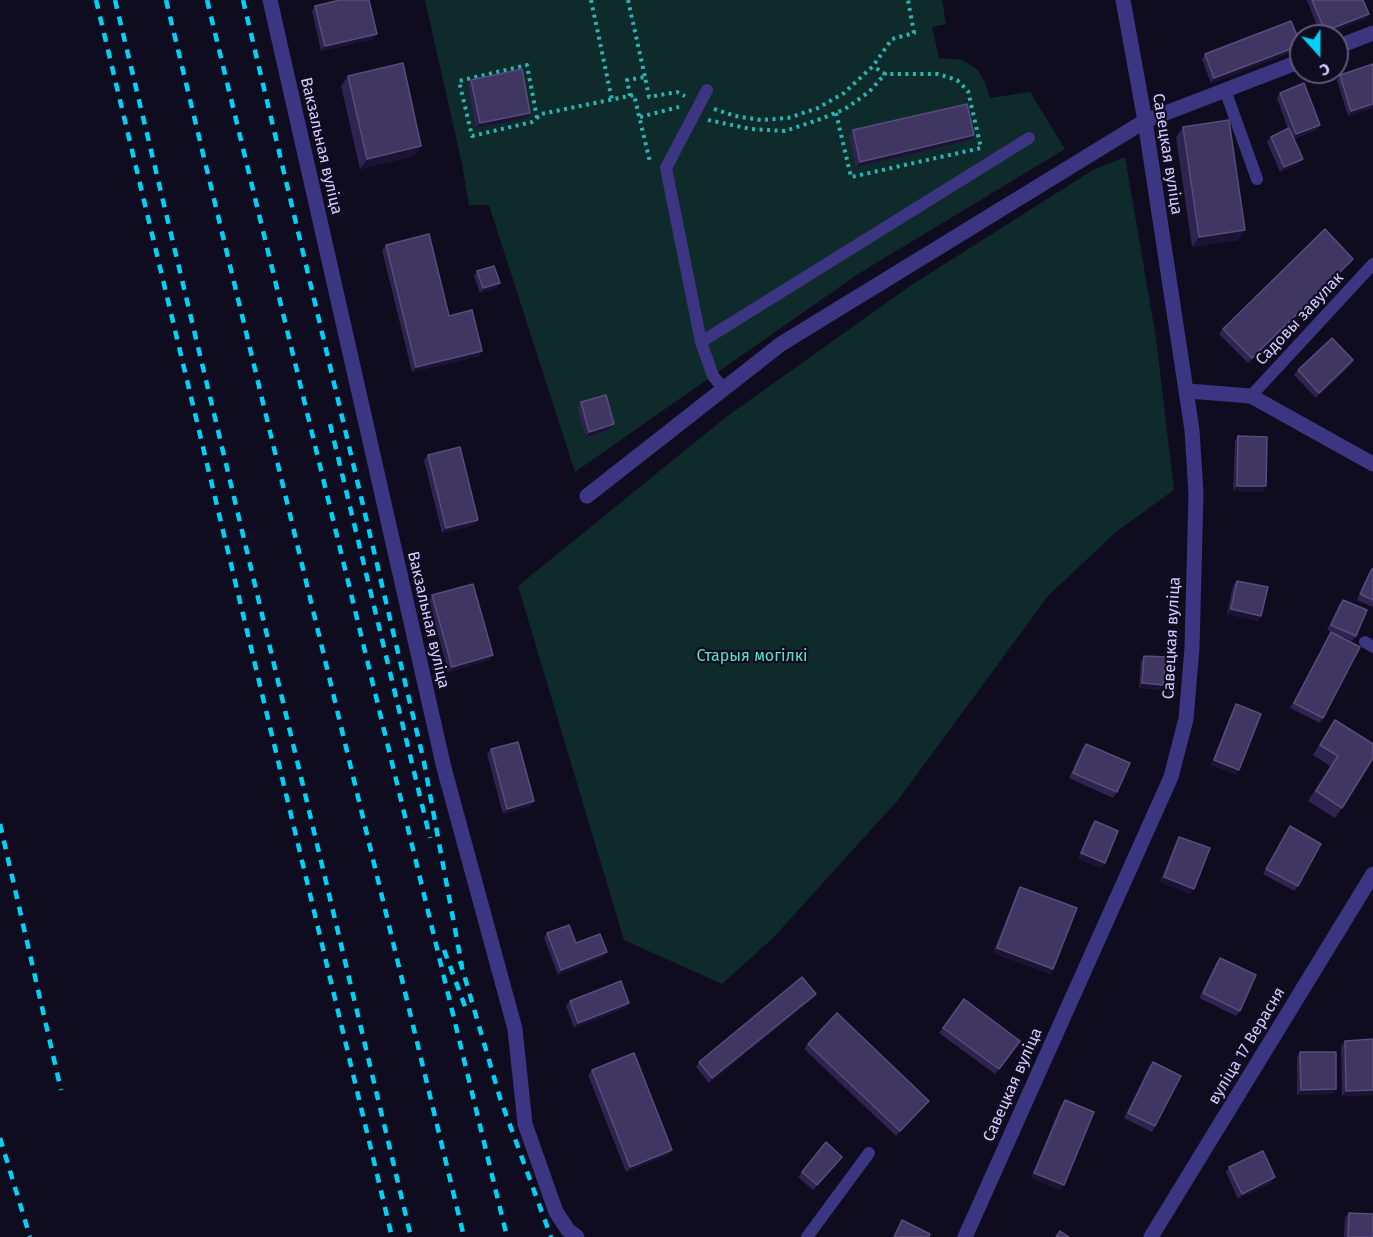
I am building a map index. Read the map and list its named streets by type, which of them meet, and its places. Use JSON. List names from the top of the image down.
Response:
{
  "streets": {
    "street": ["Вакзальная вуліца", "Савецкая вуліца", "вуліца 17 Верасня"],
    "lane": ["Садовы завулак"]
  },
  "parks": ["Старыя могілкі"],
  "north": "bottom"
}
